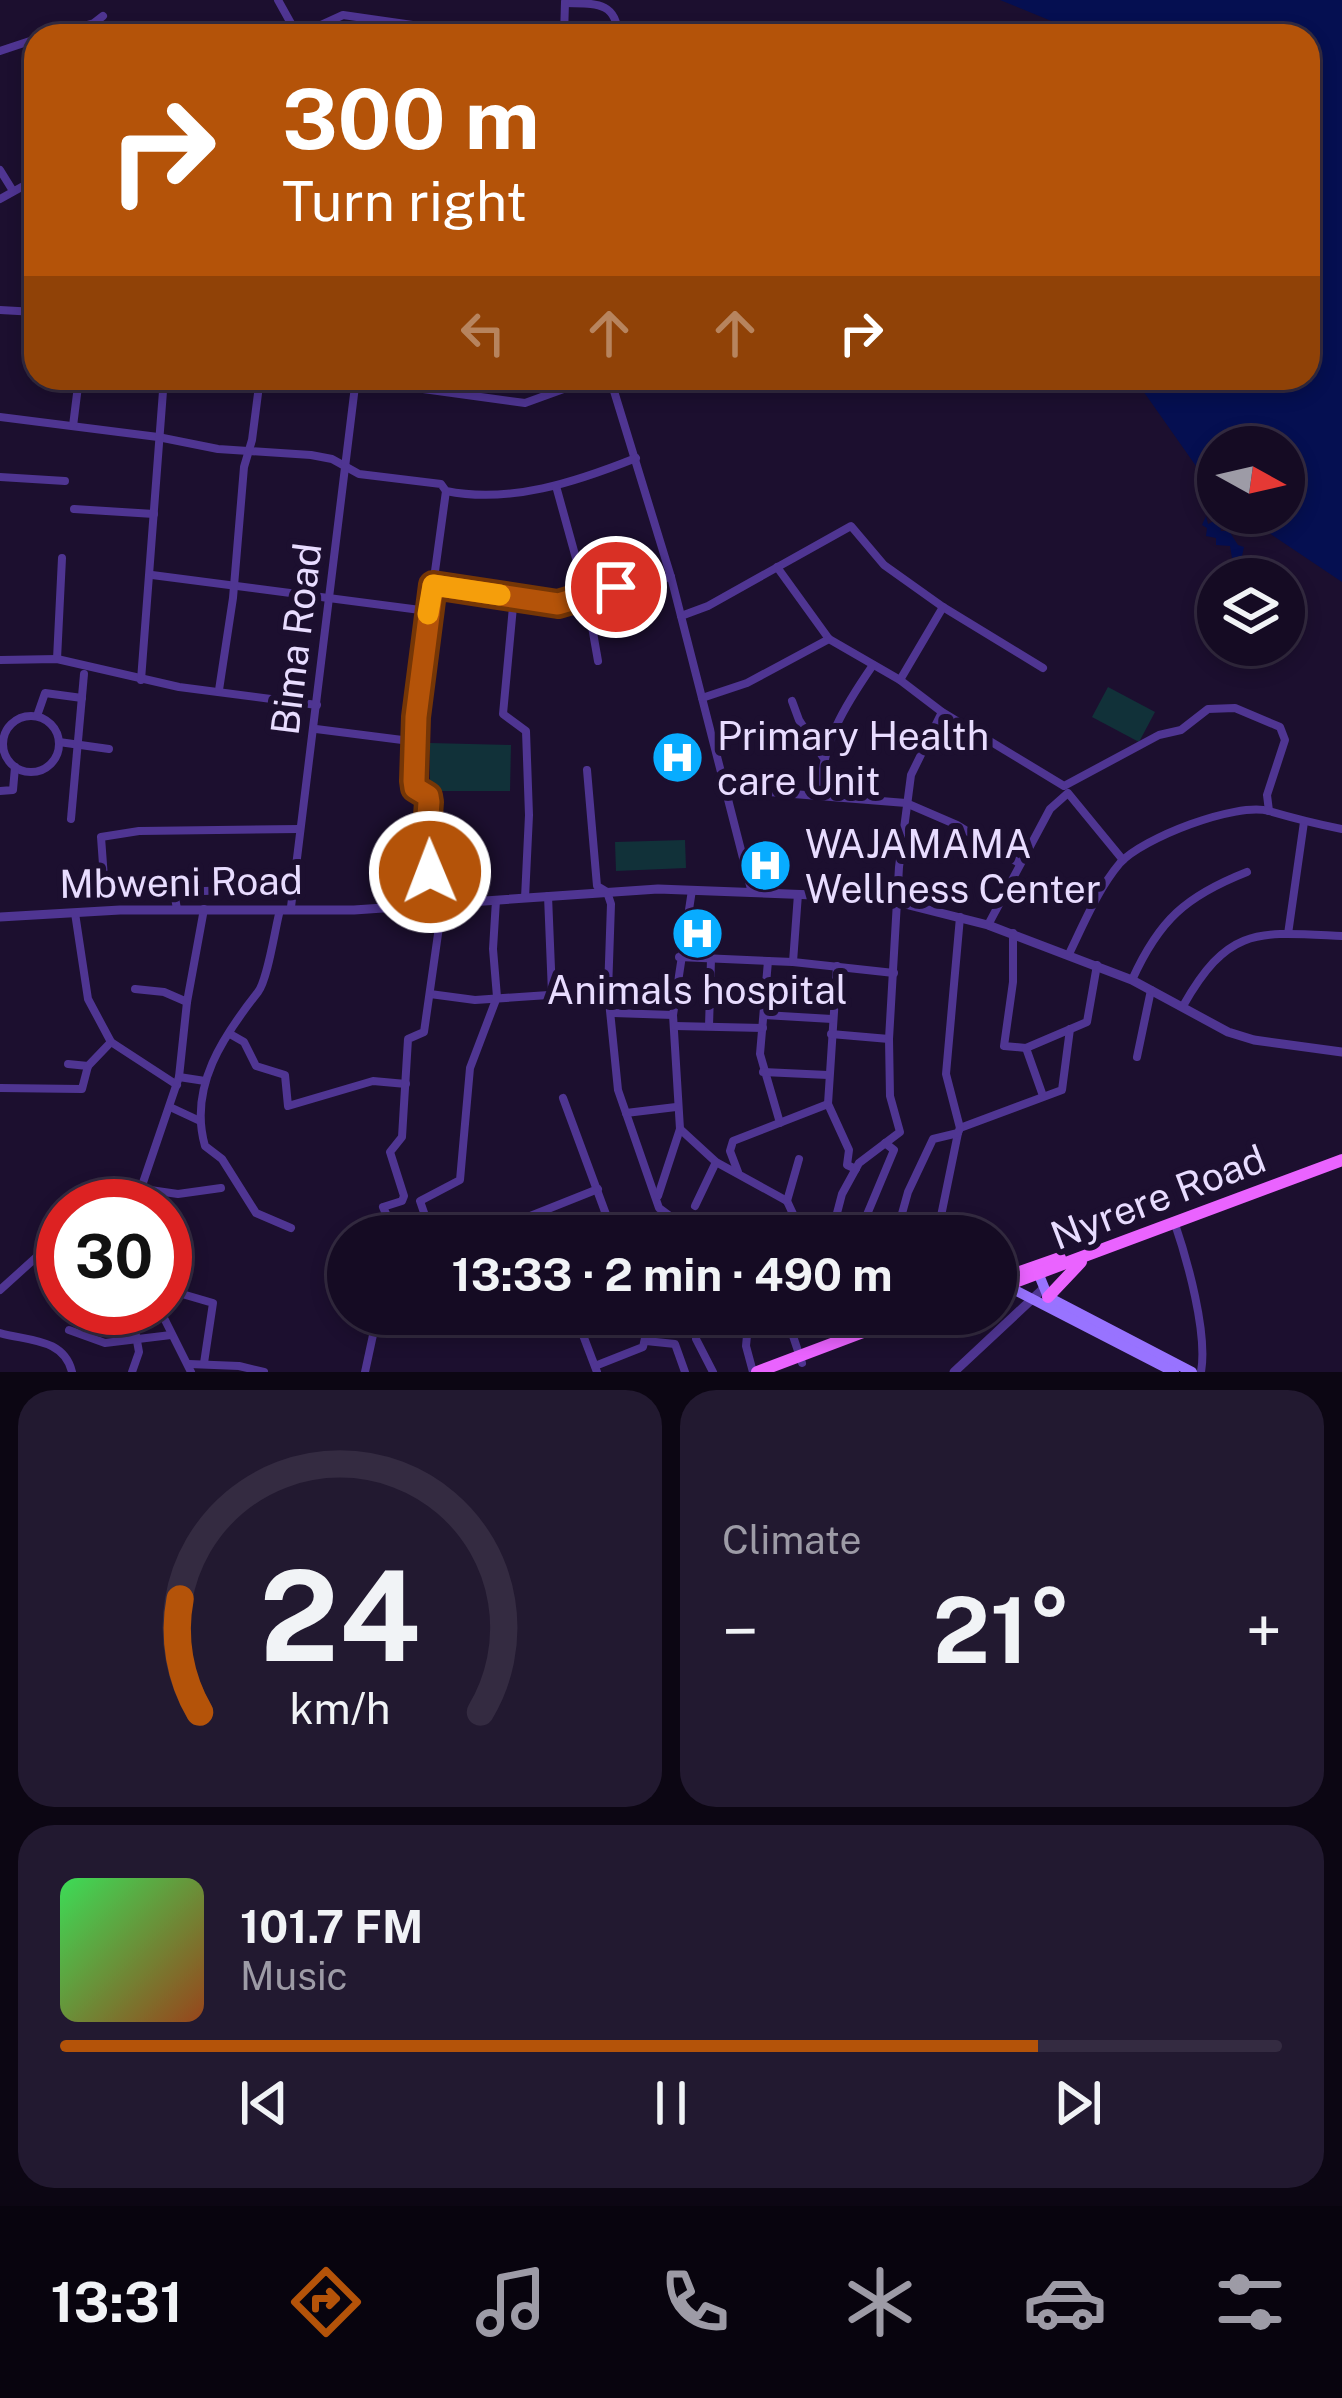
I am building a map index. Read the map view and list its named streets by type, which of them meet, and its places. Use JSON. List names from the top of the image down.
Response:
{
  "streets": {
    "main road": ["Nyrere Road"],
    "street": ["Bima Road", "Mbweni Road"]
  },
  "crossings": [
    ["Bima Road", "Mbweni Road"]
  ],
  "places": {
    "hospital": ["Primary Health care Unit", "WAJAMAMA Wellness Center", "Animals hospital"]
  },
  "north": "right",
  "page": {
    "turn": ["300 m", "Turn right"],
    "limit": "30",
    "trip": "13:33 · 2 min · 490 m",
    "tile": "Climate",
    "heat": ["−", "21°", "+"],
    "song": ["101.7 FM", "Music"],
    "tabs": "13:31",
    "gauge": ["24", "km/h"]
  }
}
